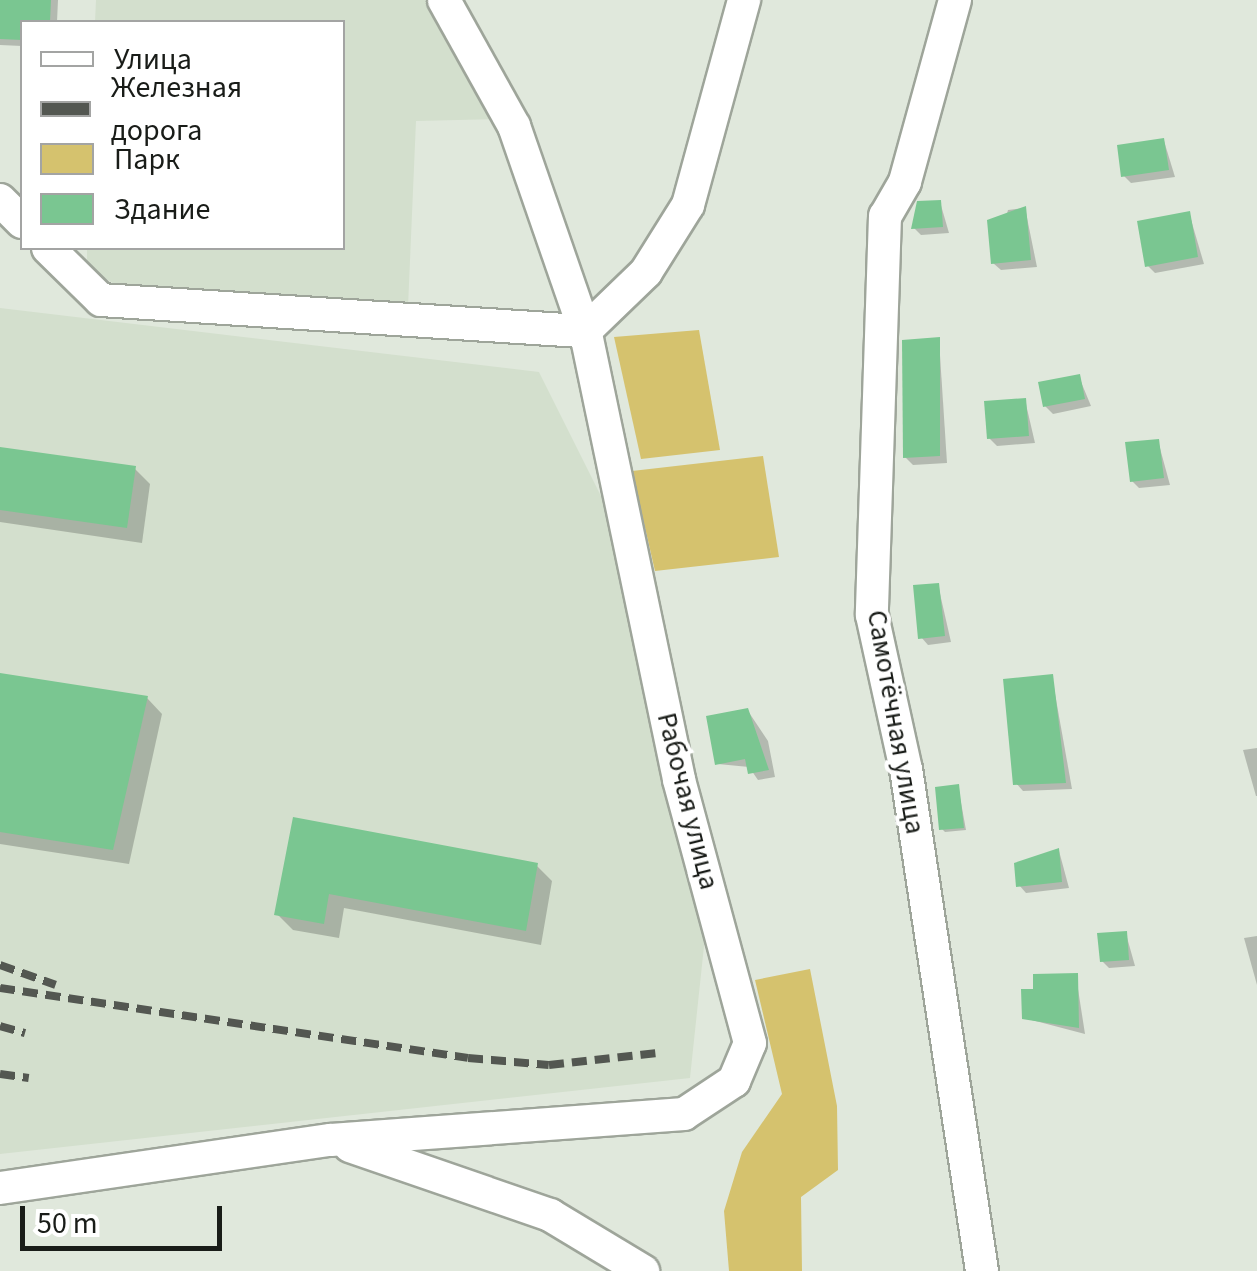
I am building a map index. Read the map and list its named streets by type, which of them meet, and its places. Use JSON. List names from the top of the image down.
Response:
{
  "streets": {
    "street": ["Самотёчная улица", "Рабочая улица"]
  },
  "legend": [
    "Улица",
    "Железная дорога",
    "Парк",
    "Здание"
  ],
  "scale_bar": "50 m"
}
